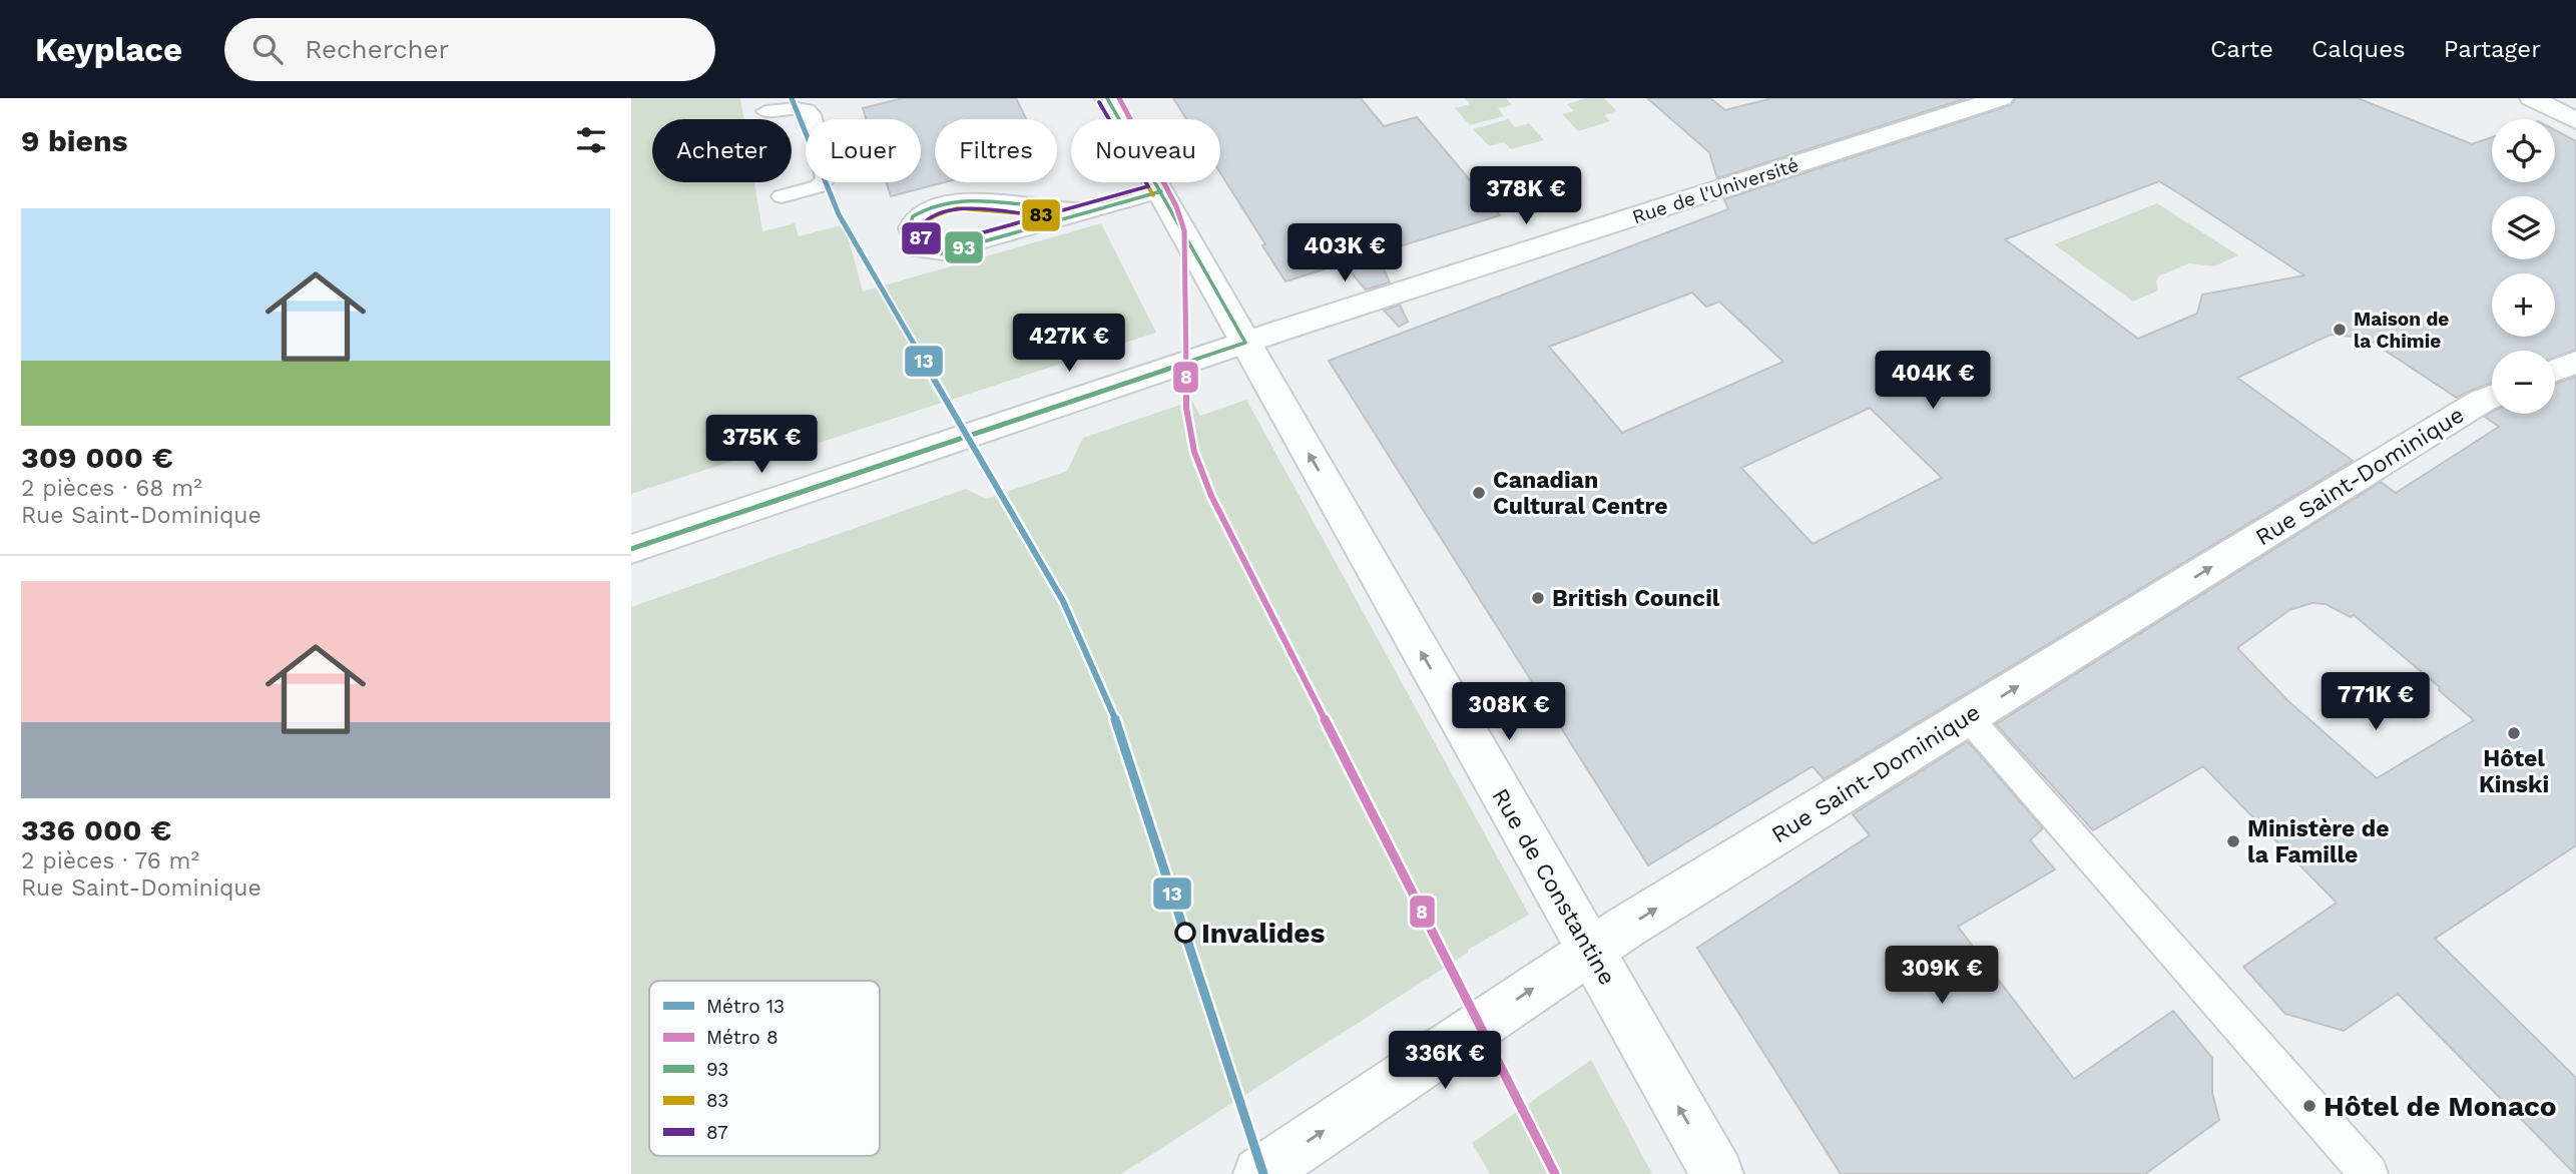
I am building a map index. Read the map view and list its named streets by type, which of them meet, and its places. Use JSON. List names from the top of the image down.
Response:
{
  "streets": {
    "street": ["Rue de l'Université", "Rue Saint-Dominique", "Rue de Constantine"]
  },
  "crossings": [
    ["Rue de l'Université", "Rue de Constantine"],
    ["Rue Saint-Dominique", "Rue de Constantine"]
  ],
  "one_way": ["Rue Saint-Dominique", "Rue de Constantine"],
  "places": [
    "Maison de la Chimie",
    "Canadian Cultural Centre",
    "British Council",
    "Hôtel Kinski",
    "Ministère de la Famille",
    "Invalides",
    "Hôtel de Monaco"
  ],
  "lines": [
    "metro line 13",
    "metro line 8",
    "transit line 93",
    "transit line 83",
    "transit line 87"
  ],
  "legend": [
    "Métro 13",
    "Métro 8",
    "93",
    "83",
    "87"
  ],
  "page": {
    "header": "Keyplace",
    "search": "Rechercher",
    "nav": ["Carte", "Calques", "Partager"],
    "heading": "9 biens",
    "map_buttons": ["+", "−"],
    "chip": [
      "Acheter",
      "Louer",
      "Filtres",
      "Nouveau"
    ],
    "price": [
      "378K €",
      "403K €",
      "427K €",
      "404K €",
      "375K €",
      "771K €",
      "308K €",
      "309K €",
      "336K €"
    ],
    "list": [
      {
        "name": "309 000 €",
        "note": "2 pièces · 68 m² · Rue Saint-Dominique"
      },
      {
        "name": "336 000 €",
        "note": "2 pièces · 76 m² · Rue Saint-Dominique"
      }
    ]
  }
}
